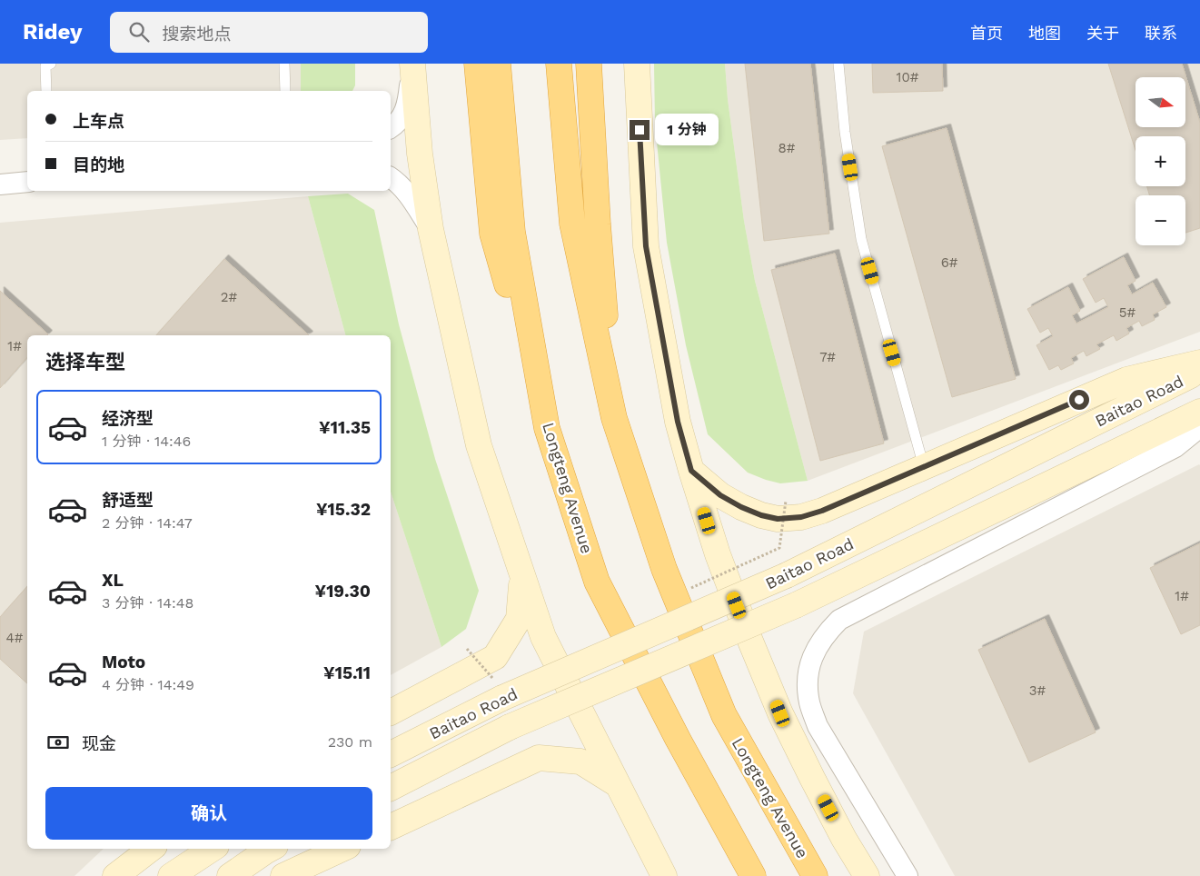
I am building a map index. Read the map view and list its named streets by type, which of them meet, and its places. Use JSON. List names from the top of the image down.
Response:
{
  "streets": {
    "highway": ["Longteng Avenue"],
    "main road": ["Baitao Road"]
  },
  "house_numbers": [
    "10#",
    "8#",
    "6#",
    "2#",
    "5#",
    "1#",
    "7#",
    "1#",
    "4#",
    "3#"
  ],
  "north": "right",
  "page": {
    "header": "Ridey",
    "search": "搜索地点",
    "nav": [
      "首页",
      "地图",
      "关于",
      "联系"
    ],
    "map_buttons": ["+", "−"],
    "banner": ["上车点", "目的地"],
    "bubble": "1 分钟",
    "heading": "选择车型",
    "list": [
      {
        "name": "经济型",
        "note": "1 分钟 · 14:46",
        "value": "¥11.35"
      },
      {
        "name": "舒适型",
        "note": "2 分钟 · 14:47",
        "value": "¥15.32"
      },
      {
        "name": "XL",
        "note": "3 分钟 · 14:48",
        "value": "¥19.30"
      },
      {
        "name": "Moto",
        "note": "4 分钟 · 14:49",
        "value": "¥15.11"
      }
    ],
    "pay": ["现金", "230 m"],
    "buttons": "确认"
  }
}
